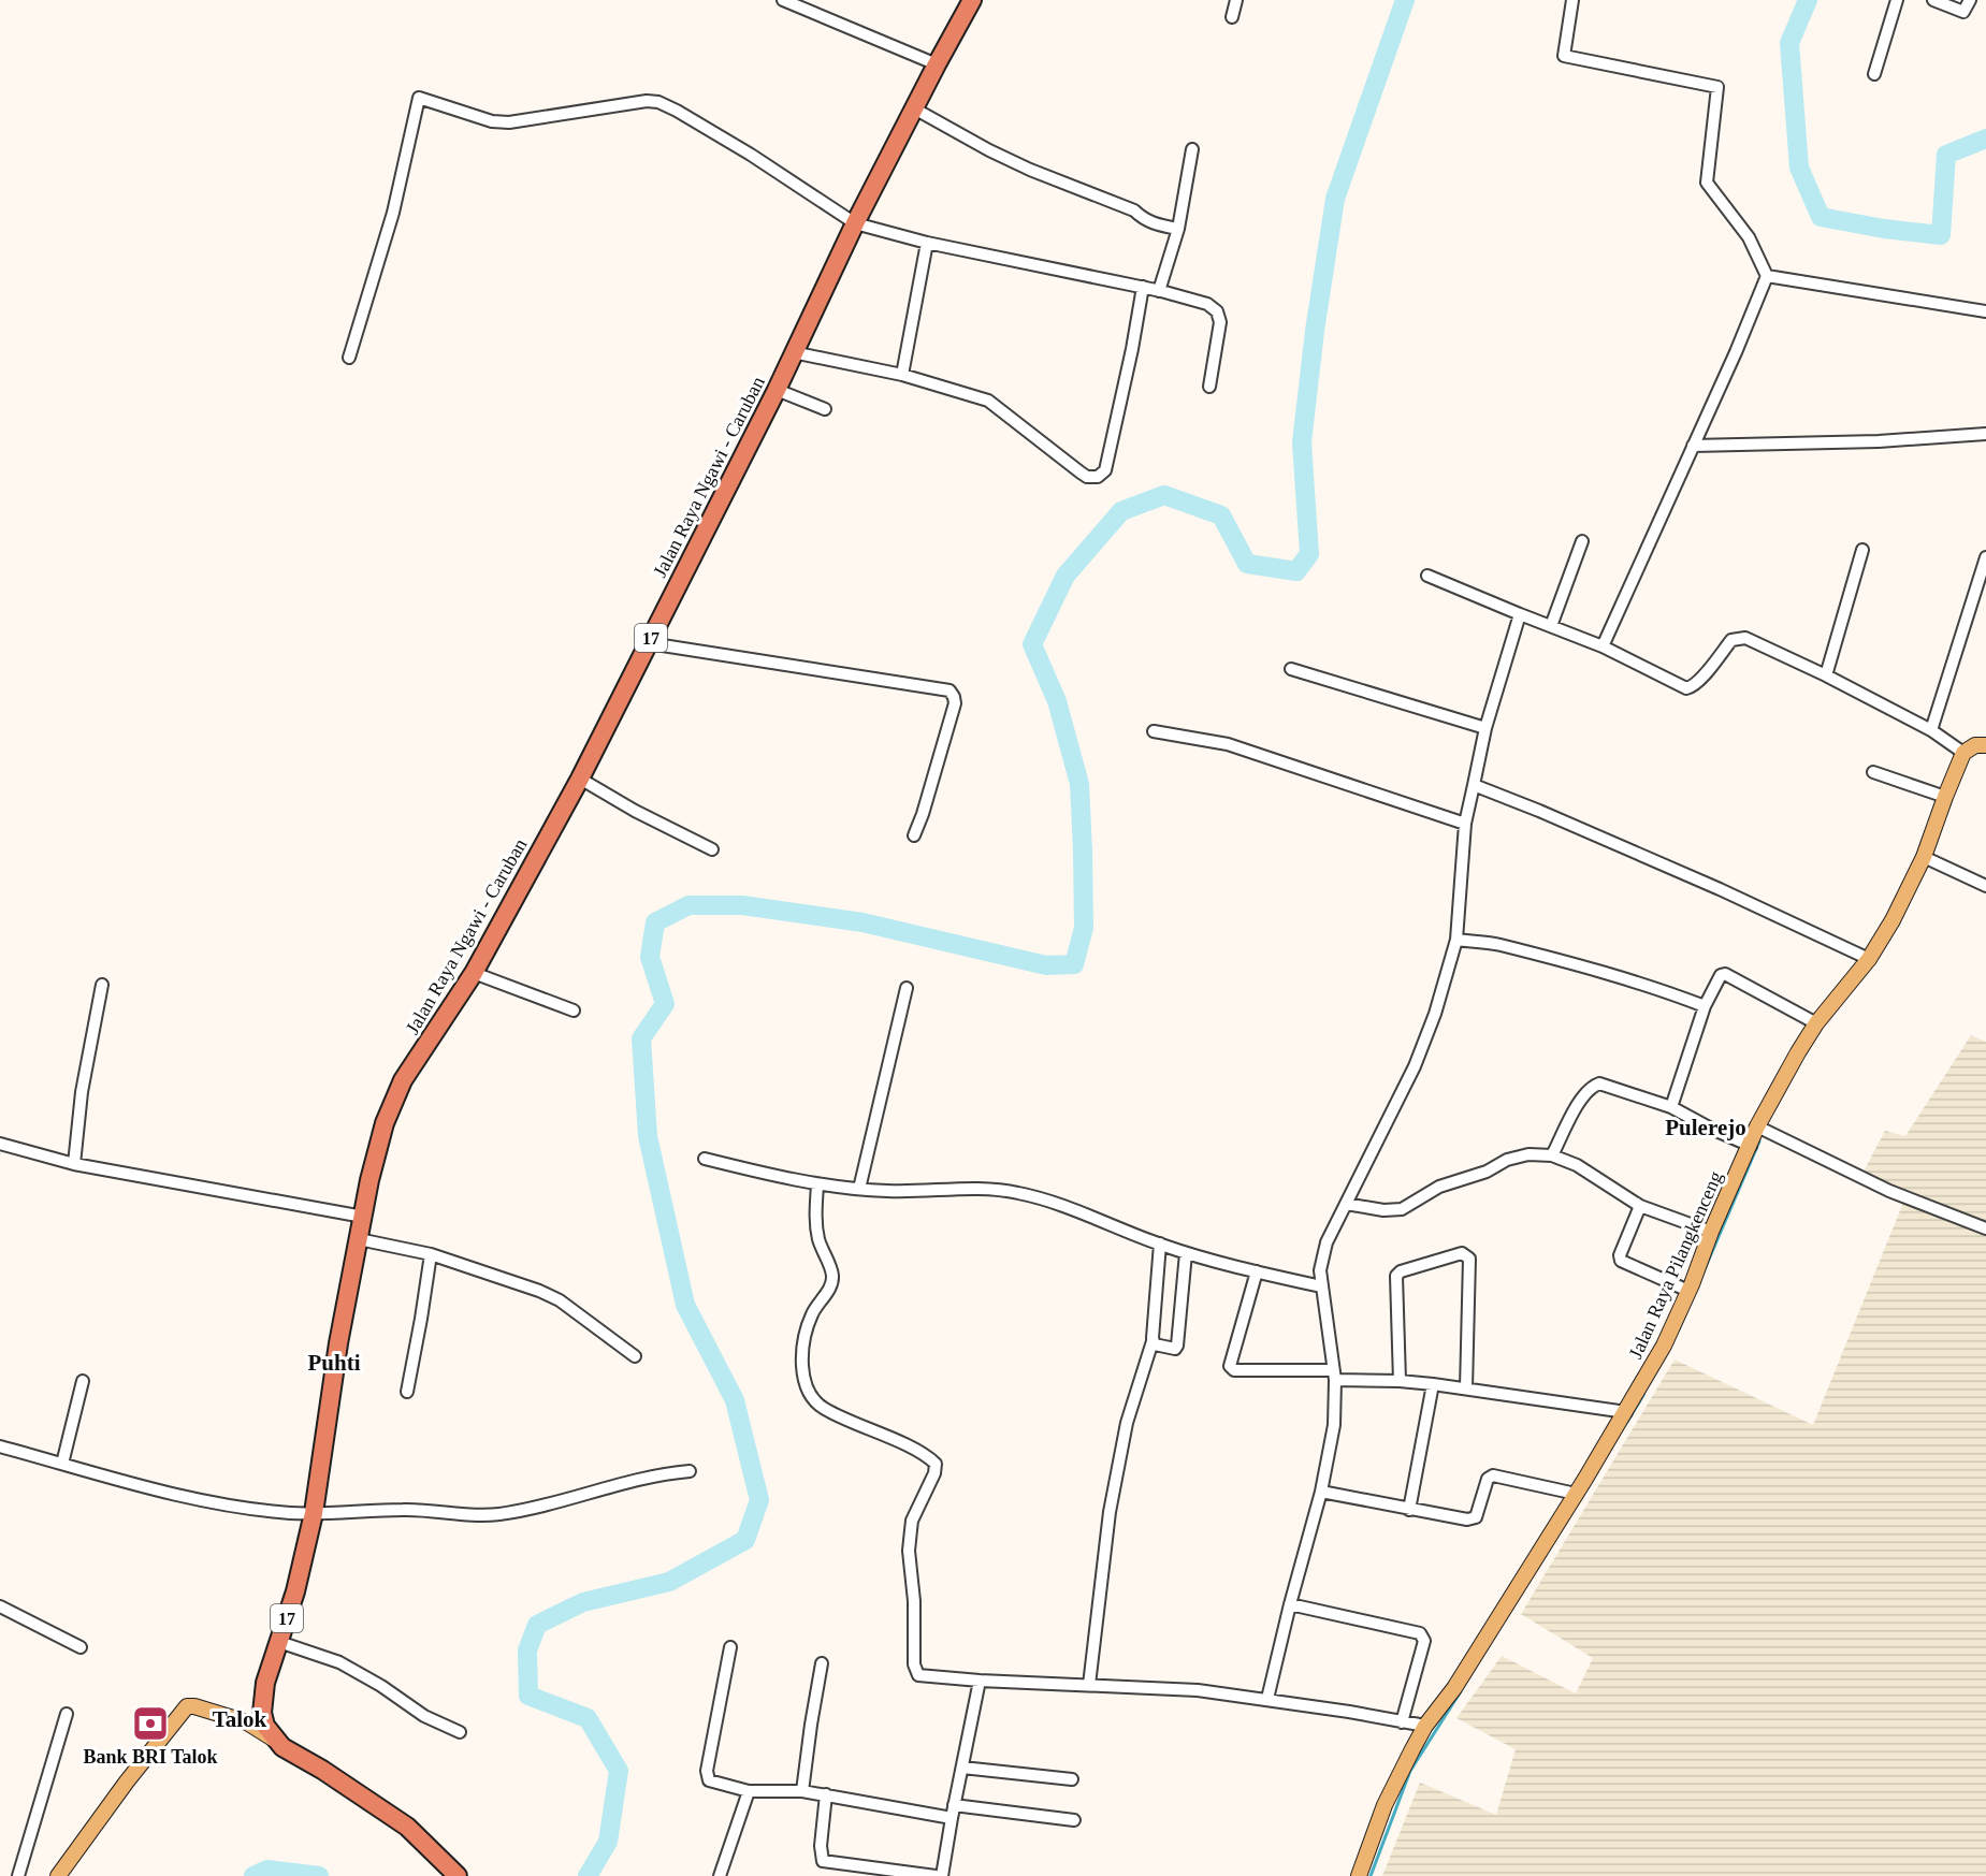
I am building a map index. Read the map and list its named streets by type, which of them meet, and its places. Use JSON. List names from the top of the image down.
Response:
{
  "streets": {
    "highway": ["Jalan Raya Ngawi - Caruban", "17"],
    "main road": ["Jalan Raya Pilangkenceng"]
  },
  "districts": ["Pulerejo", "Puhti", "Talok"],
  "places": {
    "bank": ["Bank BRI Talok"]
  }
}
